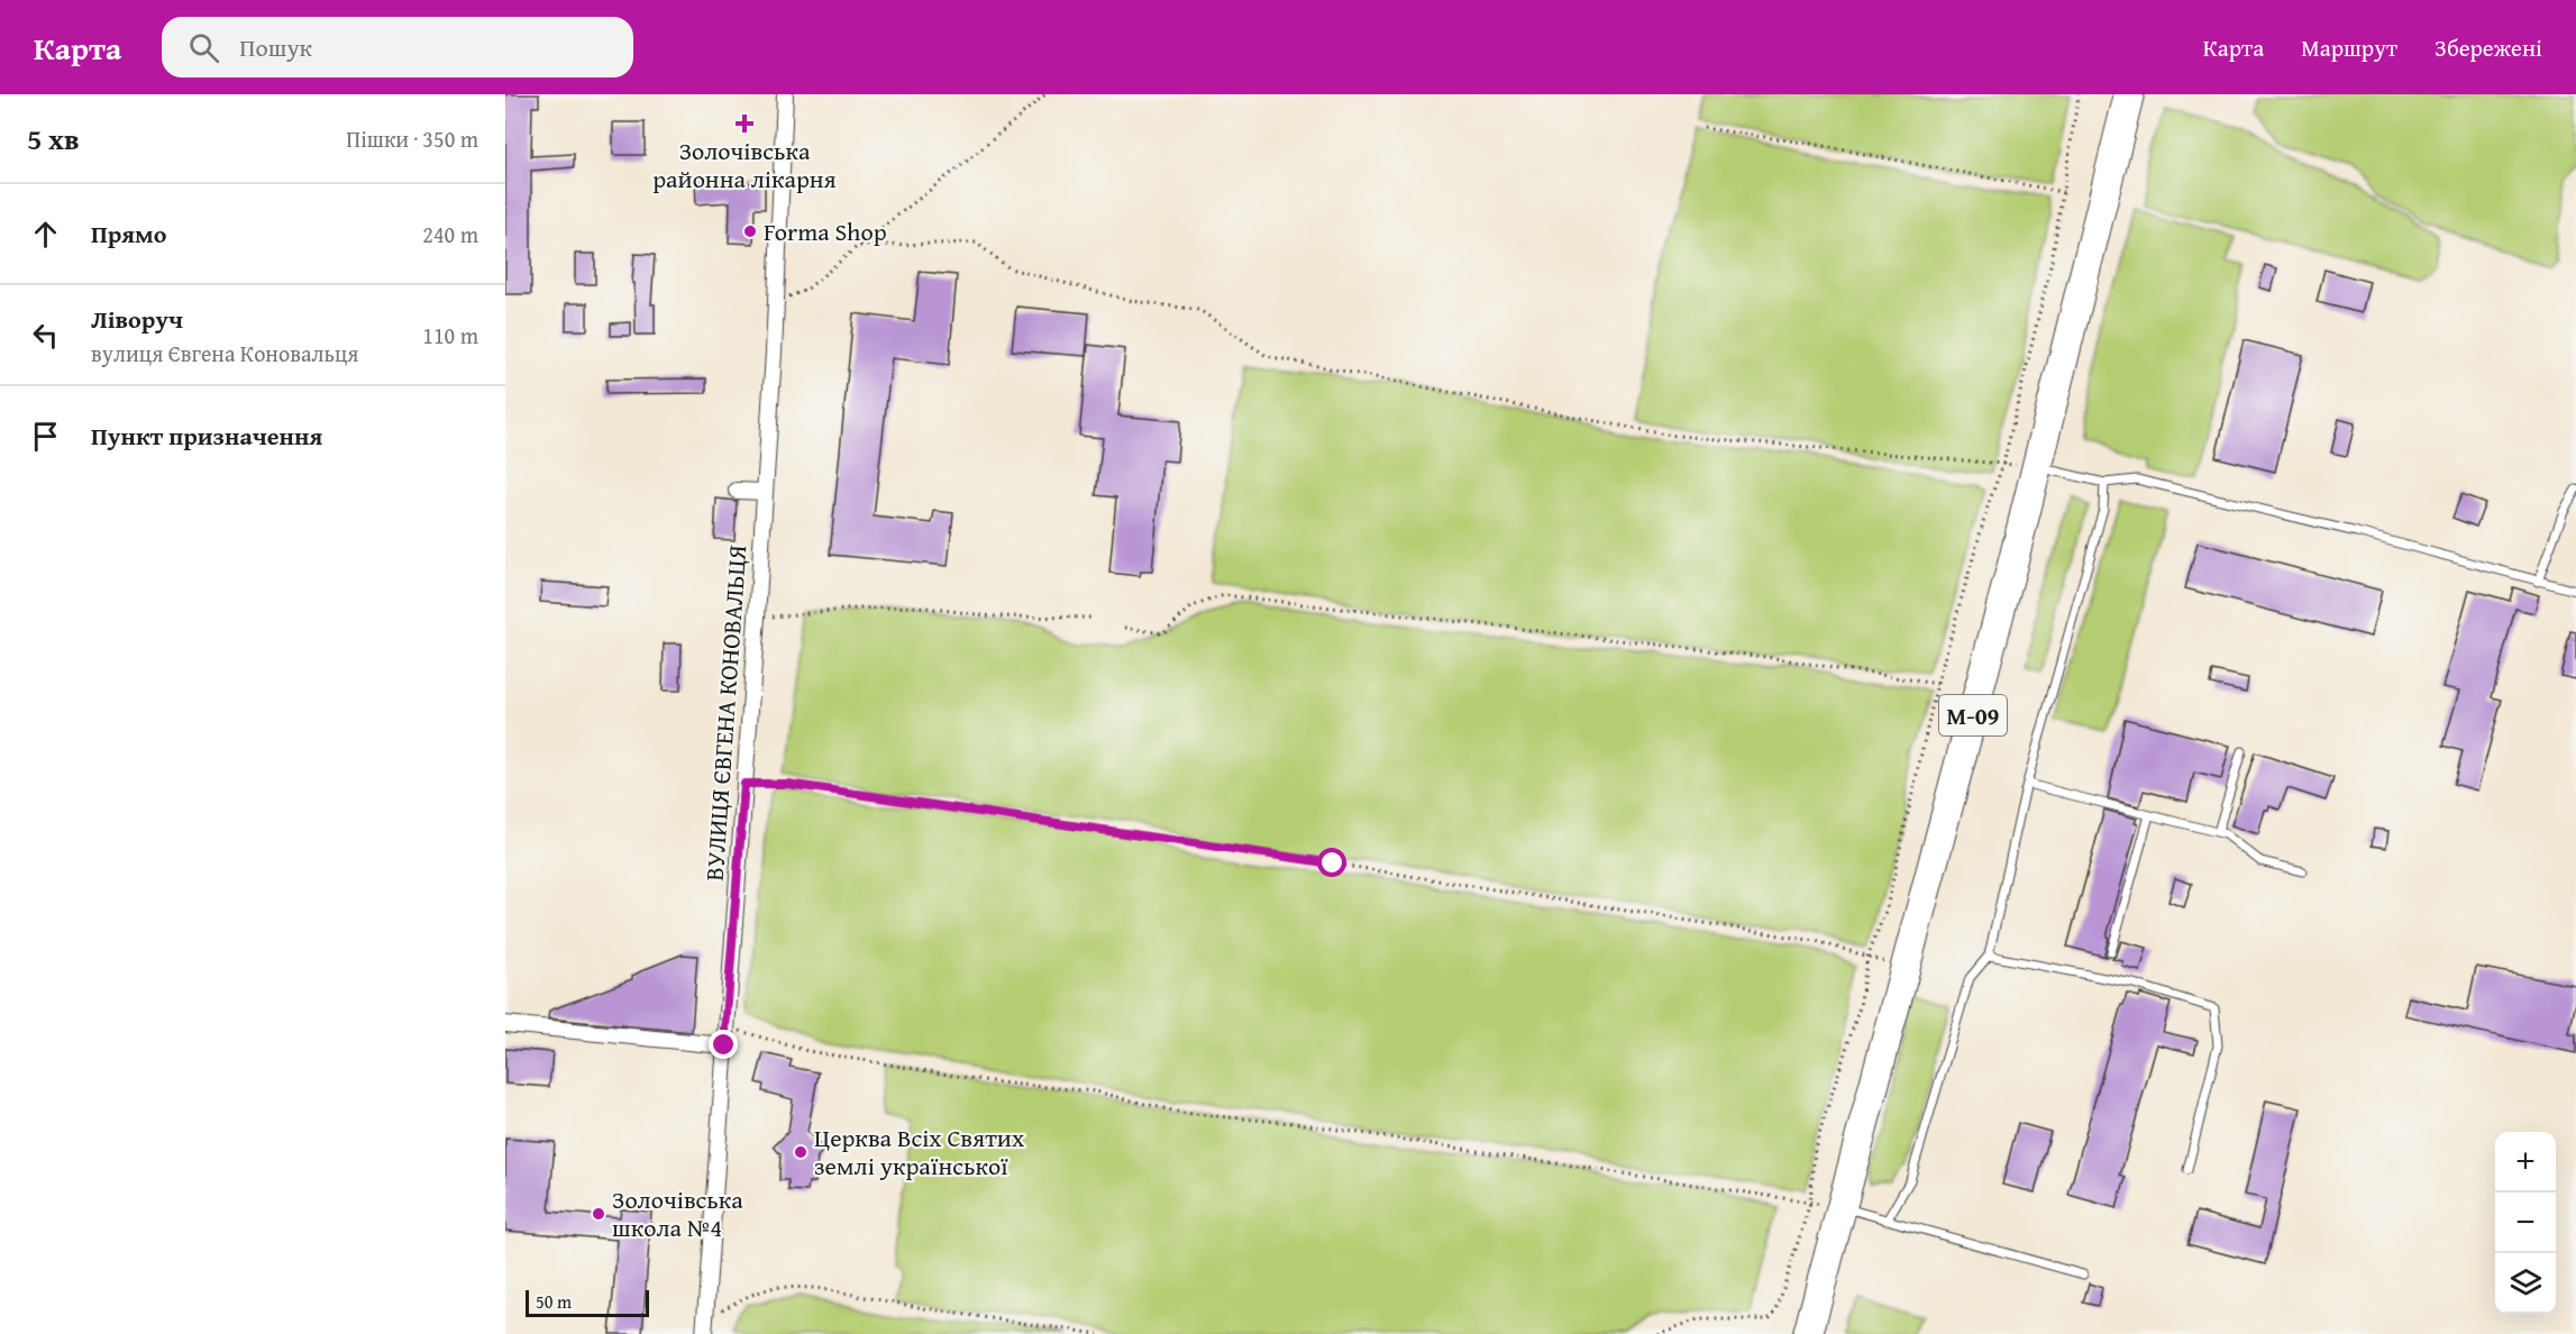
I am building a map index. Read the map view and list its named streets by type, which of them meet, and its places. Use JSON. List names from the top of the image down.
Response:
{
  "streets": {
    "highway": ["М-09"],
    "street": ["ВУЛИЦЯ ЄВГЕНА КОНОВАЛЬЦЯ"]
  },
  "places": {
    "health": ["Золочівська районна лікарня"],
    "other": ["Forma Shop", "Церква Всіх Святих землі української", "Золочівська школа №4"]
  },
  "scale_bar": "50 m",
  "page": {
    "header": "Карта",
    "search": "Пошук",
    "nav": ["Карта", "Маршрут", "Збережені"],
    "heading": ["5 хв", "Пішки · 350 m"],
    "list": [
      ["Прямо", "240 m"],
      ["Ліворуч", "вулиця Євгена Коновальця", "110 m"],
      "Пункт призначення"
    ],
    "map_buttons": ["+", "−"],
    "scale": "50 m"
  }
}
